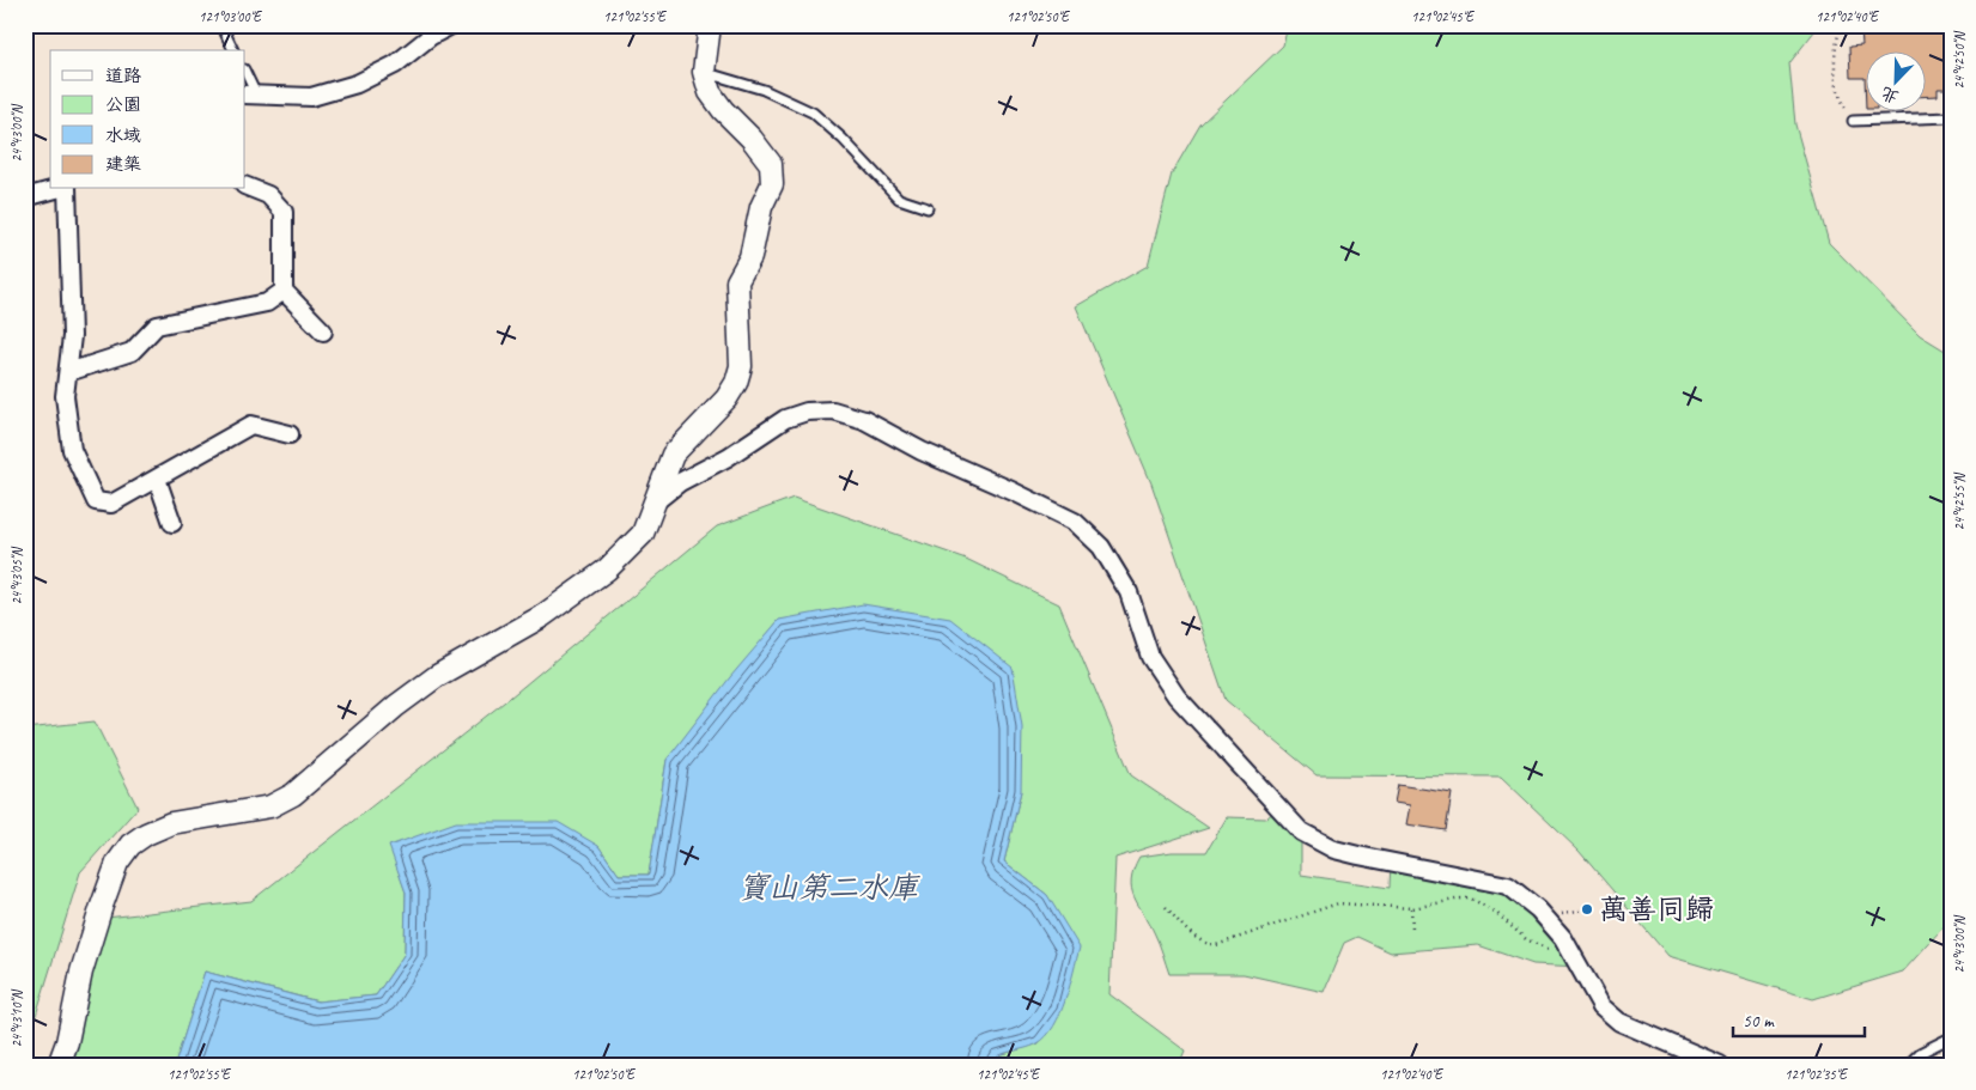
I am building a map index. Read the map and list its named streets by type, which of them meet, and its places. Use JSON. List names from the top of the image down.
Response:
{
  "water": ["寶山第二水庫"],
  "places": ["萬善同歸"],
  "legend": [
    "道路",
    "公園",
    "水域",
    "建築"
  ],
  "scale_bar": "50 m",
  "north": "bottom left",
  "coordinates": [
    "121°03'00\"E",
    "121°02'55\"E",
    "121°02'50\"E",
    "121°02'45\"E",
    "121°02'40\"E",
    "24°42'50\"N",
    "24°43'00\"N",
    "24°42'55\"N",
    "24°43'05\"N",
    "24°43'10\"N",
    "121°02'35\"E"
  ]
}
